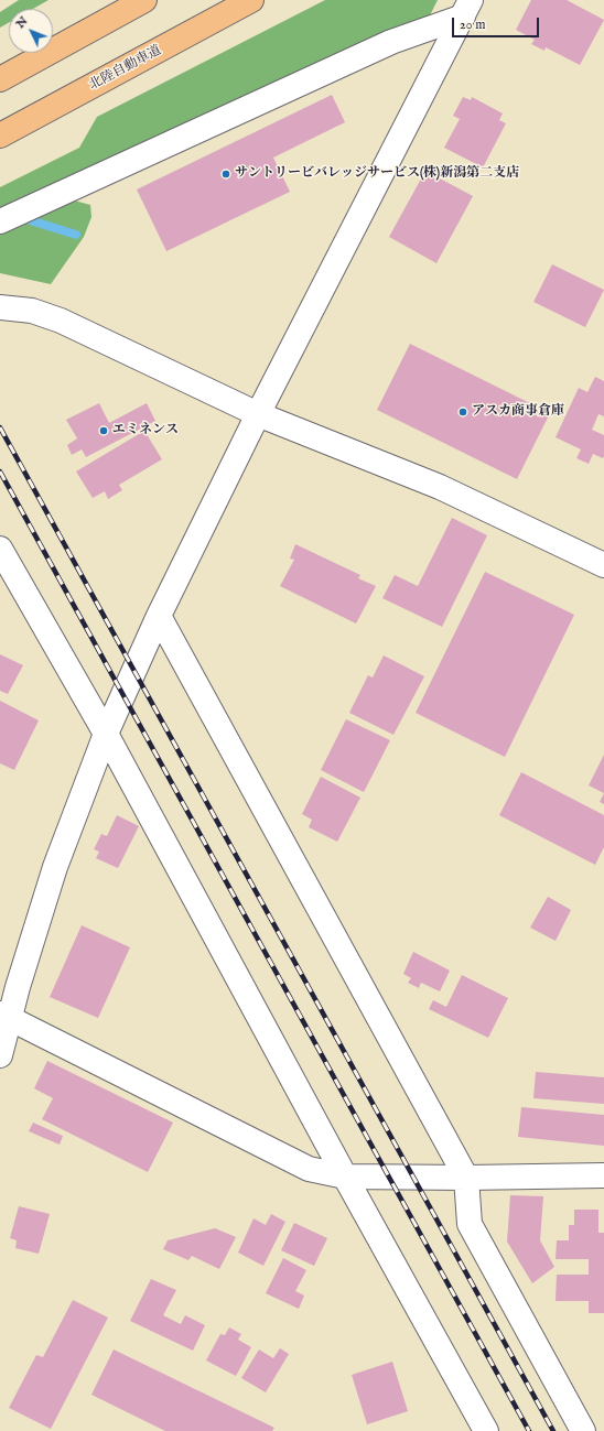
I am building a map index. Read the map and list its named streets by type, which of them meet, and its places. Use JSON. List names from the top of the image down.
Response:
{
  "streets": {
    "highway": ["北陸自動車道"]
  },
  "places": ["サントリービバレッジサービス(株)新潟第二支店", "アスカ商事倉庫", "エミネンス"],
  "scale_bar": "20 m",
  "north": "top left"
}
